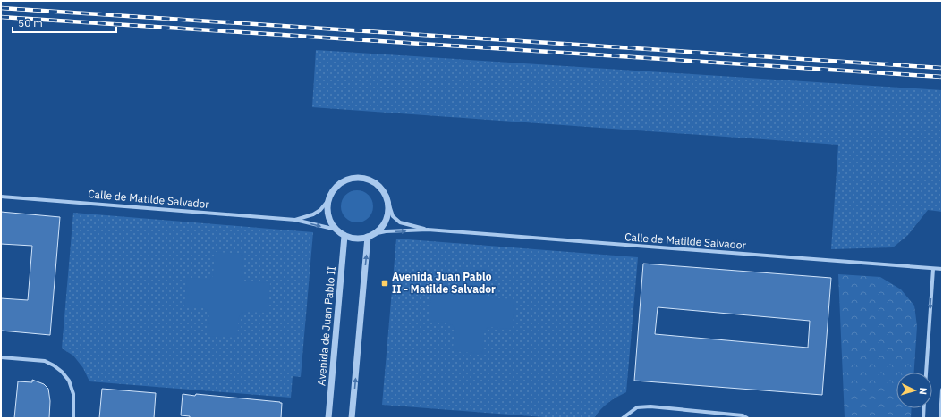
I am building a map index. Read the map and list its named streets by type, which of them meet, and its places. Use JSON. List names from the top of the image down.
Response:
{
  "streets": {
    "street": ["Calle de Matilde Salvador", "Avenida de Juan Pablo II"]
  },
  "crossings": [
    ["Calle de Matilde Salvador", "Avenida de Juan Pablo II"]
  ],
  "places": {
    "transit": ["Avenida Juan Pablo II - Matilde Salvador"]
  },
  "scale_bar": "50 m",
  "north": "right"
}
